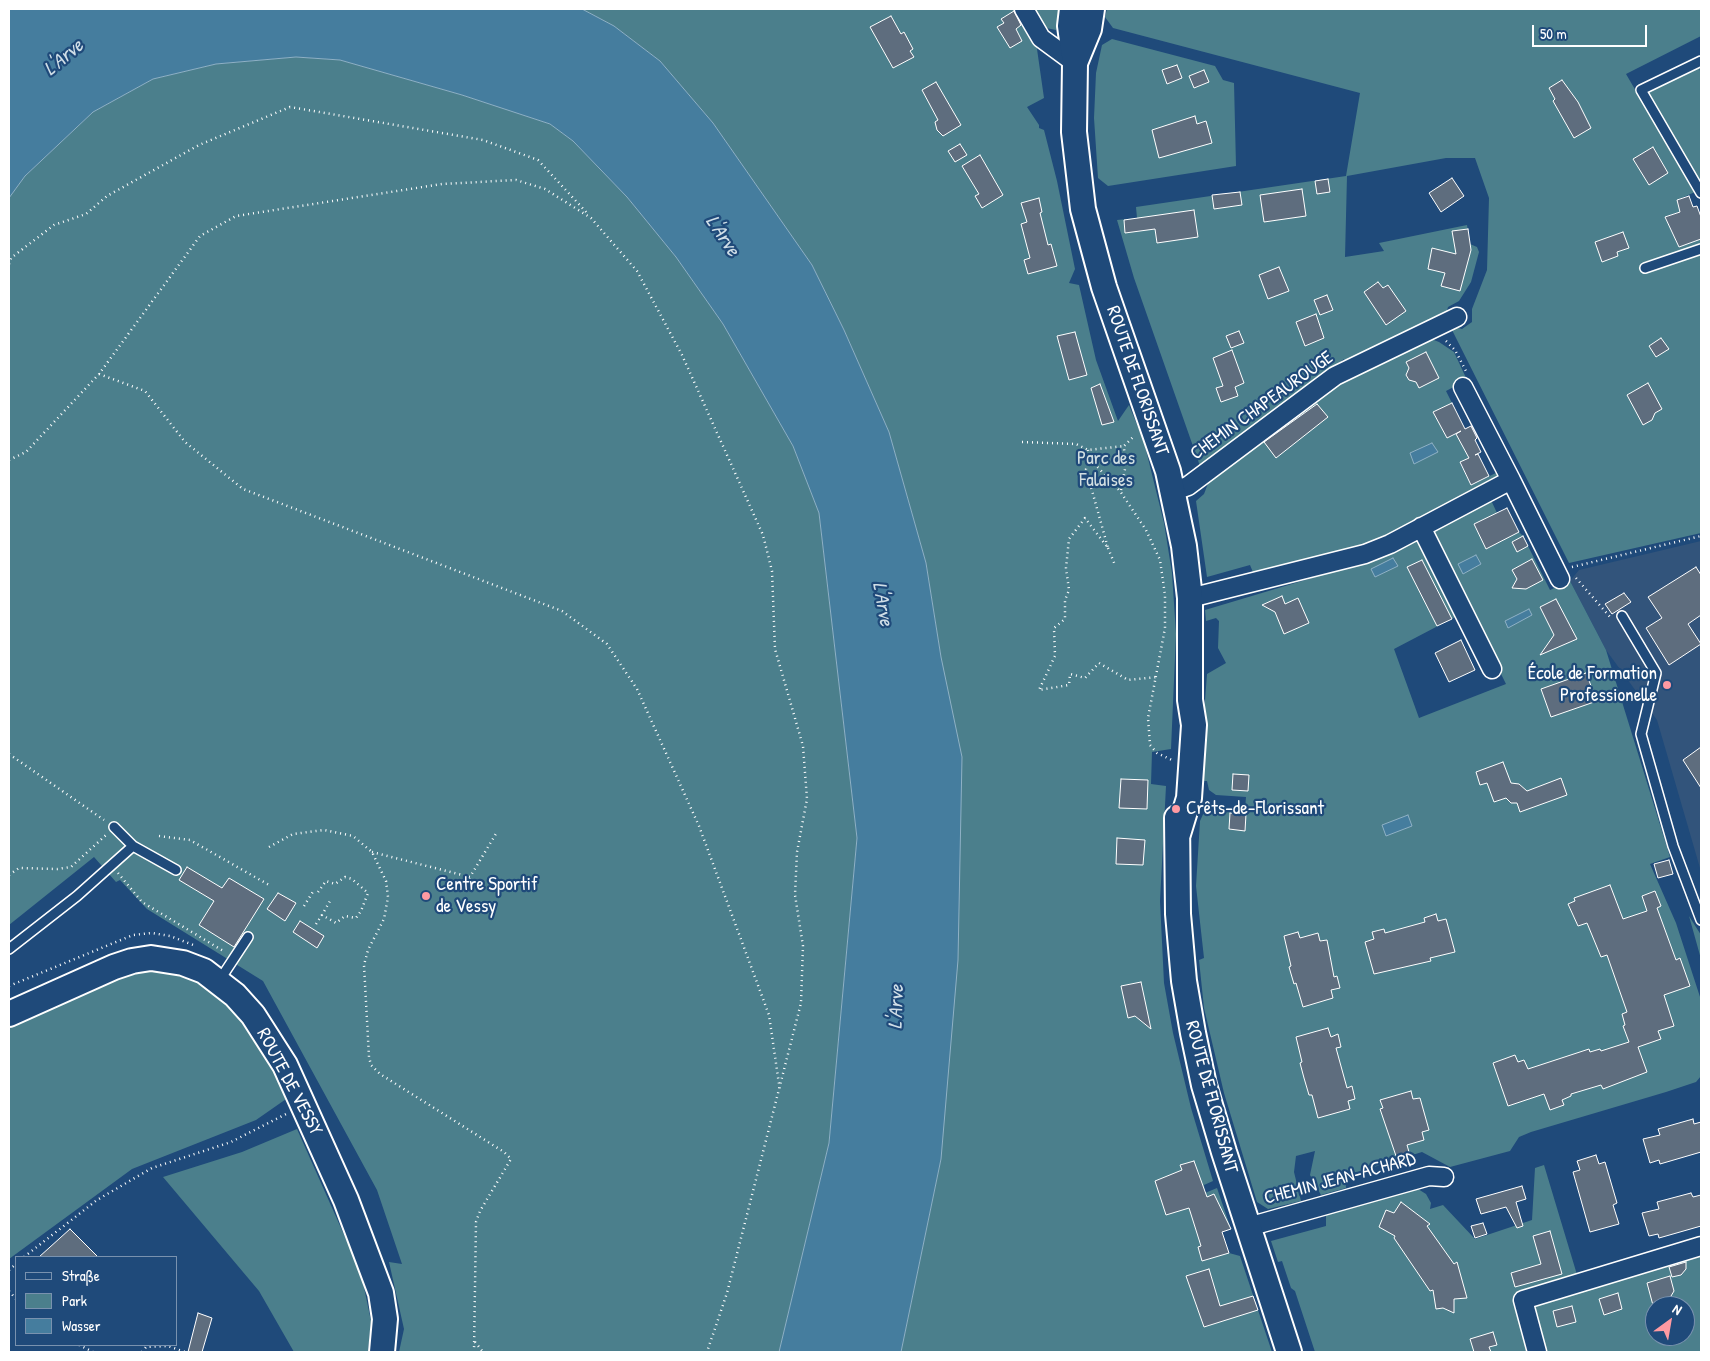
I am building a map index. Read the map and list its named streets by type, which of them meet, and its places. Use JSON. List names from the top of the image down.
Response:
{
  "streets": {
    "main road": ["ROUTE DE FLORISSANT", "ROUTE DE VESSY"],
    "street": ["CHEMIN CHAPEAUROUGE", "CHEMIN JEAN-ACHARD"]
  },
  "crossings": [
    ["ROUTE DE FLORISSANT", "CHEMIN CHAPEAUROUGE"],
    ["ROUTE DE FLORISSANT", "CHEMIN JEAN-ACHARD"]
  ],
  "water": ["L'Arve"],
  "parks": ["Parc des Falaises"],
  "places": ["École de Formation Professionelle", "Crêts-de-Florissant", "Centre Sportif de Vessy"],
  "legend": ["Straße", "Park", "Wasser"],
  "scale_bar": "50 m",
  "north": "top right"
}
